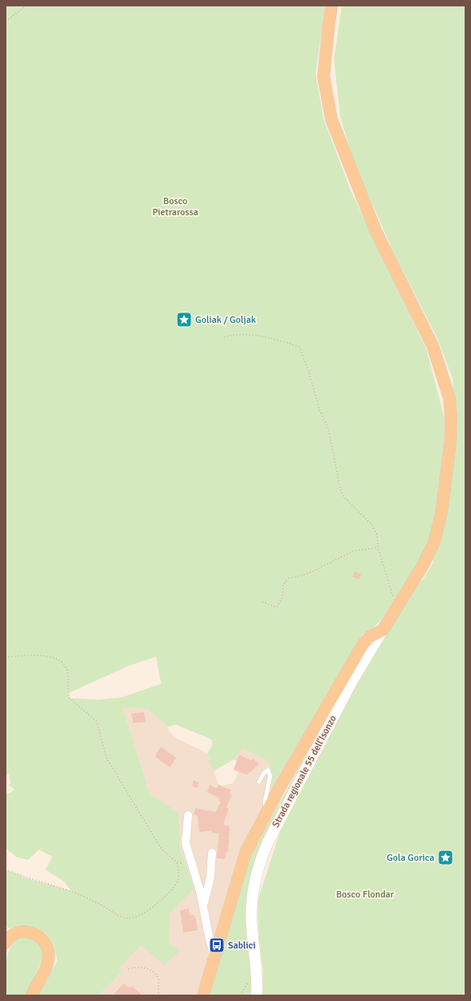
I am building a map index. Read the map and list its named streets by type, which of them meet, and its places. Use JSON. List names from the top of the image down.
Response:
{
  "streets": {
    "main road": ["Strada regionale 55 dell'Isonzo"]
  },
  "parks": ["Bosco Pietrarossa", "Bosco Flondar"],
  "places": {
    "place": ["Goliak / Goljak", "Gola Gorica"],
    "bus stop": ["Sablici"]
  }
}
